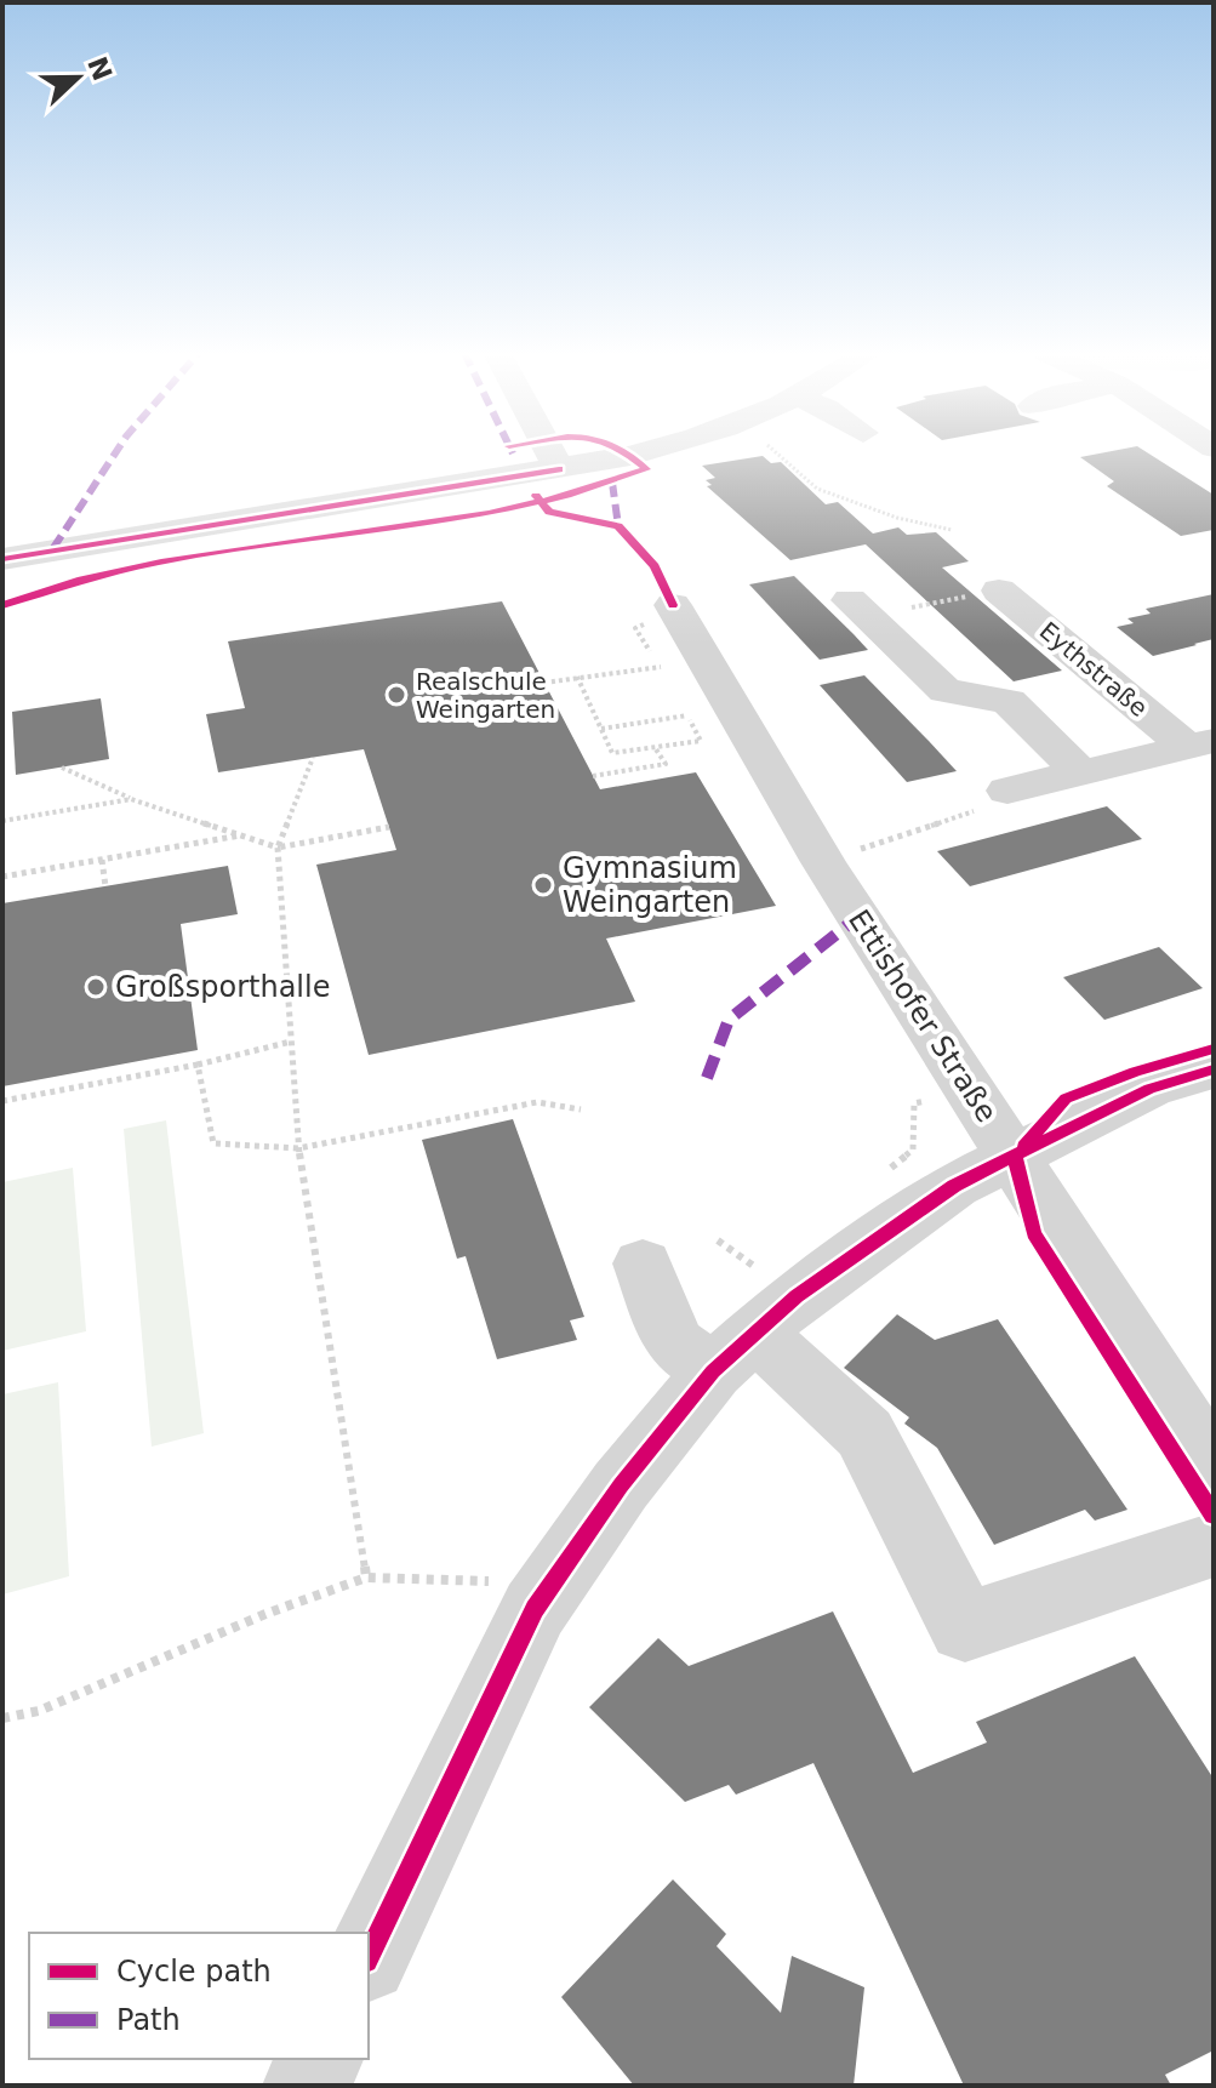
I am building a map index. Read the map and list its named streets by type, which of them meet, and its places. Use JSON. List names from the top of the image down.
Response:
{
  "streets": {
    "street": ["Eythstraße", "Ettishofer Straße"]
  },
  "places": ["Realschule Weingarten", "Gymnasium Weingarten", "Großsporthalle"],
  "legend": ["Cycle path", "Path"],
  "north": "right"
}
